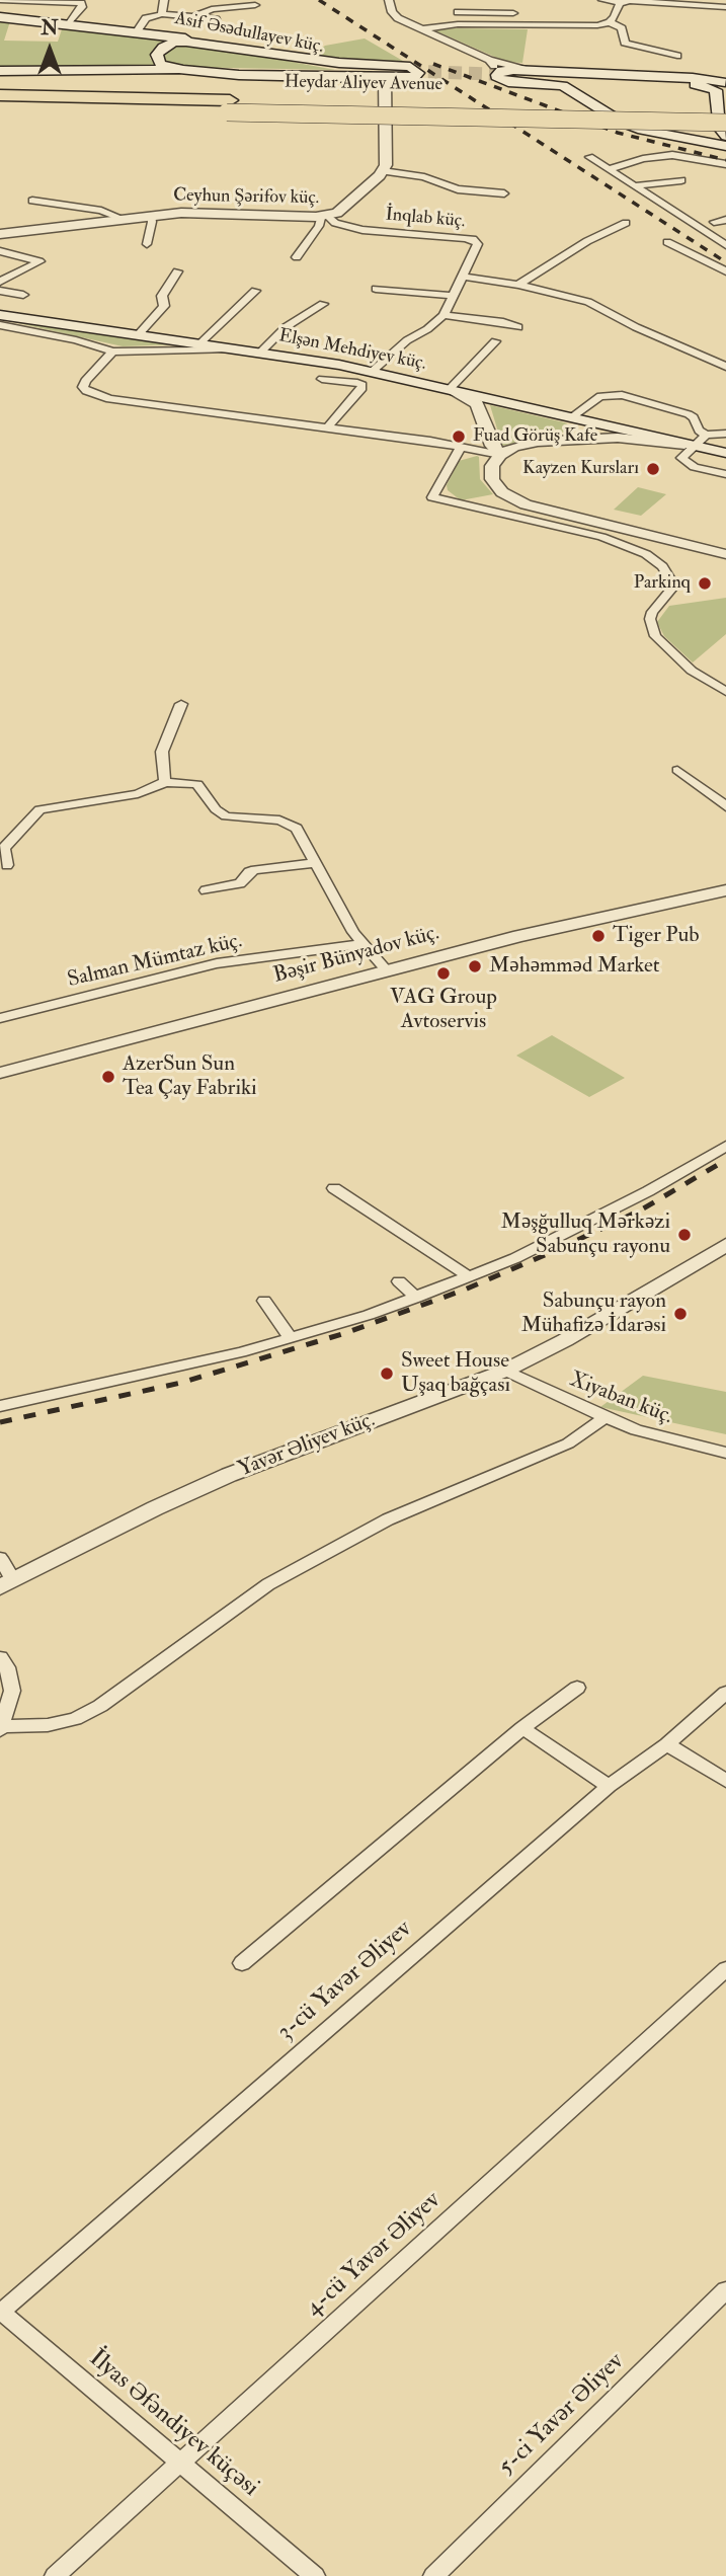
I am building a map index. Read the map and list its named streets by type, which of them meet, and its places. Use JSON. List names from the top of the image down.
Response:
{
  "streets": {
    "highway": ["Heydar Aliyev Avenue"],
    "main road": ["Asif Əsədullayev küç.", "Elşən Mehdiyev küç."],
    "street": [
      "Ceyhun Şərifov küç.",
      "İnqlab küç.",
      "Bəşir Bünyadov küç.",
      "Salman Mümtaz küç.",
      "Xiyaban küç.",
      "Yavər Əliyev küç.",
      "3-cü Yavər Əliyev",
      "4-cü Yavər Əliyev",
      "5-ci Yavər Əliyev",
      "İlyas Əfəndiyev küçəsi"
    ]
  },
  "crossings": [
    ["Ceyhun Şərifov küç.", "İnqlab küç."],
    ["İnqlab küç.", "Elşən Mehdiyev küç."],
    ["Xiyaban küç.", "Yavər Əliyev küç."],
    ["3-cü Yavər Əliyev", "İlyas Əfəndiyev küçəsi"],
    ["4-cü Yavər Əliyev", "İlyas Əfəndiyev küçəsi"]
  ],
  "places": [
    "Fuad Görüş Kafe",
    "Kayzen Kursları",
    "Parkinq",
    "Tiger Pub",
    "Məhəmməd Market",
    "VAG Group Avtoservis",
    "AzerSun Sun Tea Çay Fabriki",
    "Məşğulluq Mərkəzi Sabunçu rayonu",
    "Sabunçu rayon Mühafizə İdarəsi",
    "Sweet House Uşaq bağçası"
  ],
  "north": "top"
}
